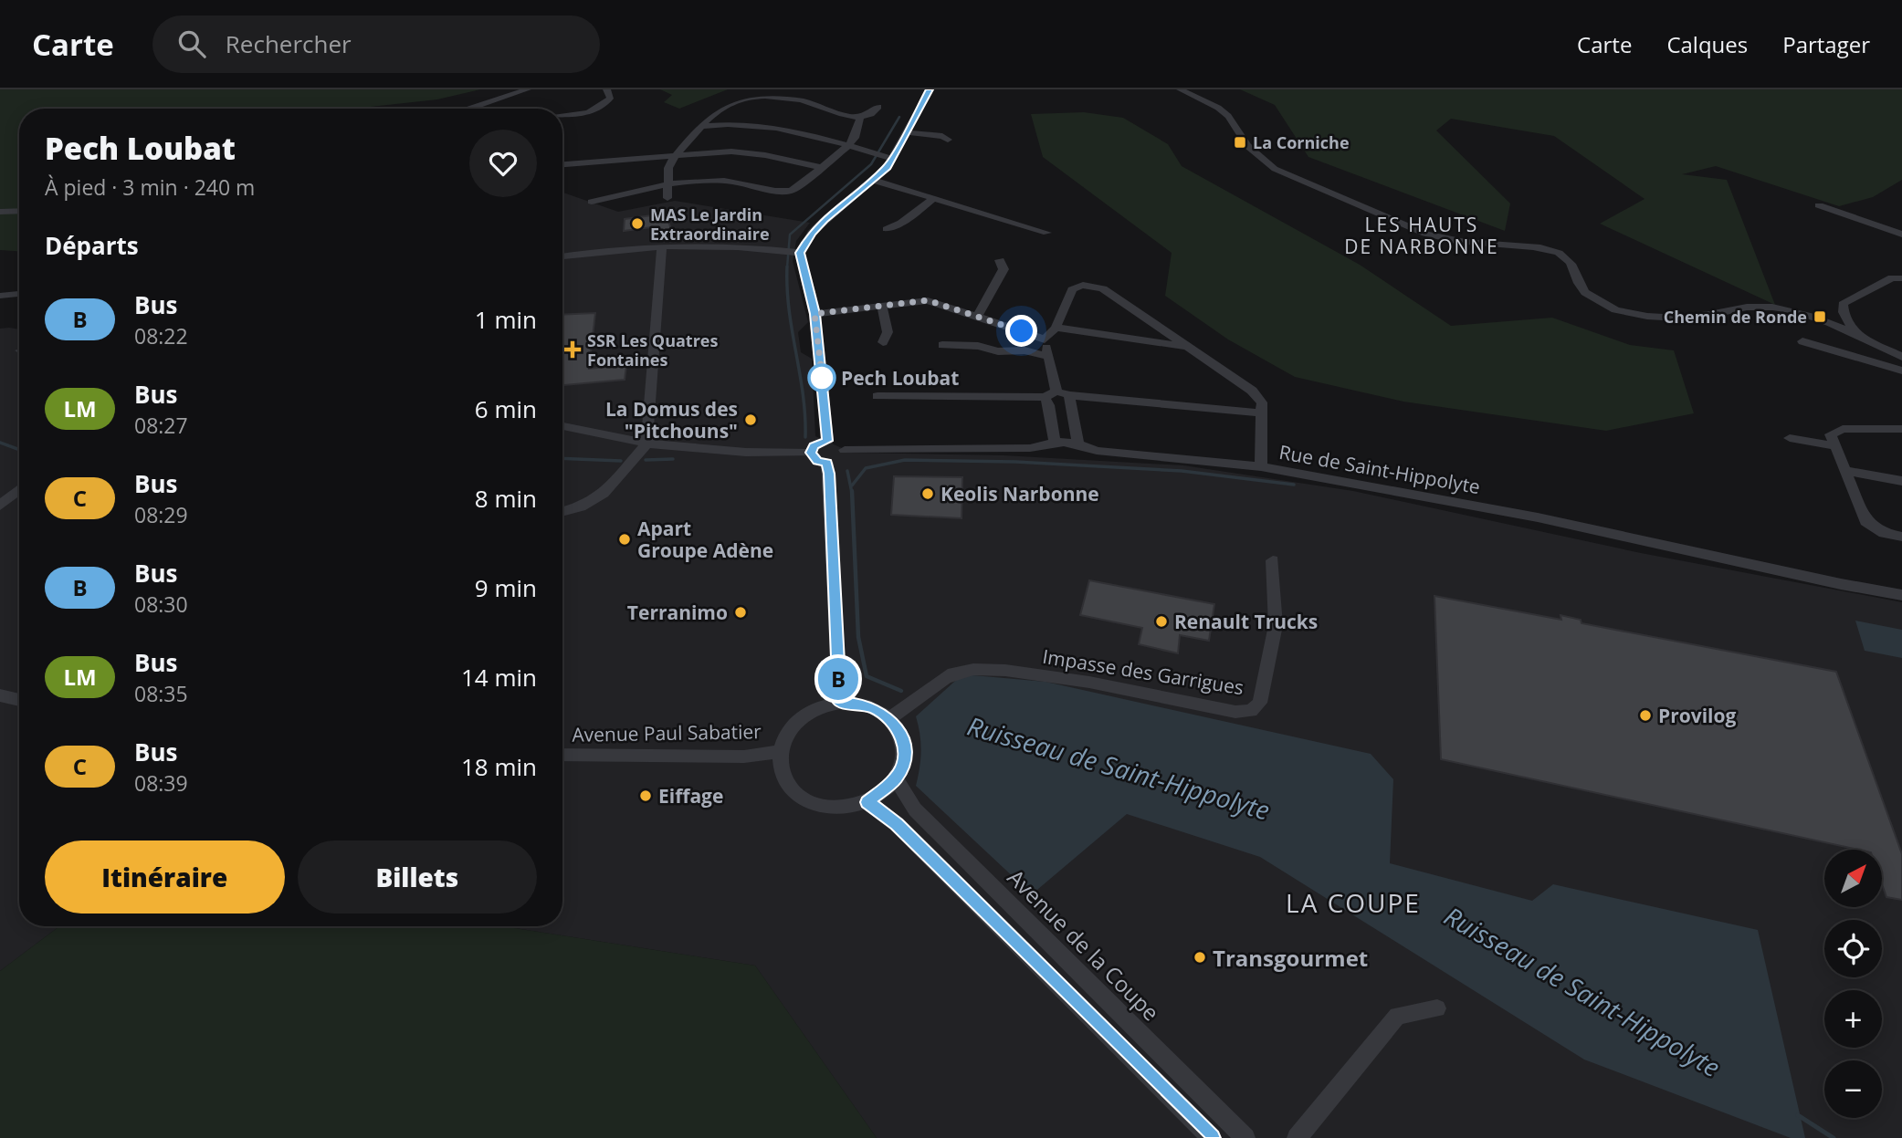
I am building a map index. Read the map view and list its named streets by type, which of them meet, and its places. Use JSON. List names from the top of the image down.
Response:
{
  "streets": {
    "street": [
      "Rue de Saint-Hippolyte",
      "Impasse des Garrigues",
      "Avenue Paul Sabatier",
      "Avenue de la Coupe"
    ]
  },
  "crossings": [
    ["Impasse des Garrigues", "Avenue Paul Sabatier"],
    ["Impasse des Garrigues", "Avenue de la Coupe"],
    ["Avenue Paul Sabatier", "Avenue de la Coupe"]
  ],
  "districts": ["LES HAUTS DE NARBONNE", "LA COUPE"],
  "water": ["Ruisseau de Saint-Hippolyte"],
  "places": {
    "transit": ["La Corniche", "Chemin de Ronde"],
    "other": [
      "MAS Le Jardin Extraordinaire",
      "Pech Loubat",
      "La Domus des \"Pitchouns\"",
      "Keolis Narbonne",
      "Apart Groupe Adène",
      "Terranimo",
      "Renault Trucks",
      "Provilog",
      "Eiffage",
      "Transgourmet"
    ],
    "health": ["SSR Les Quatres Fontaines"]
  },
  "lines": ["bus line B"],
  "north": "top right",
  "page": {
    "header": "Carte",
    "search": "Rechercher",
    "nav": ["Carte", "Calques", "Partager"],
    "on_map": "B",
    "heading": [
      ["Pech Loubat", "À pied · 3 min · 240 m"],
      "Départs"
    ],
    "list": [
      {
        "mark": "B",
        "name": "Bus",
        "note": "08:22",
        "value": "1 min"
      },
      {
        "mark": "LM",
        "name": "Bus",
        "note": "08:27",
        "value": "6 min"
      },
      {
        "mark": "C",
        "name": "Bus",
        "note": "08:29",
        "value": "8 min"
      },
      {
        "mark": "B",
        "name": "Bus",
        "note": "08:30",
        "value": "9 min"
      },
      {
        "mark": "LM",
        "name": "Bus",
        "note": "08:35",
        "value": "14 min"
      },
      {
        "mark": "C",
        "name": "Bus",
        "note": "08:39",
        "value": "18 min"
      }
    ],
    "buttons": ["Itinéraire", "Billets"],
    "map_buttons": ["+", "−"]
  }
}
